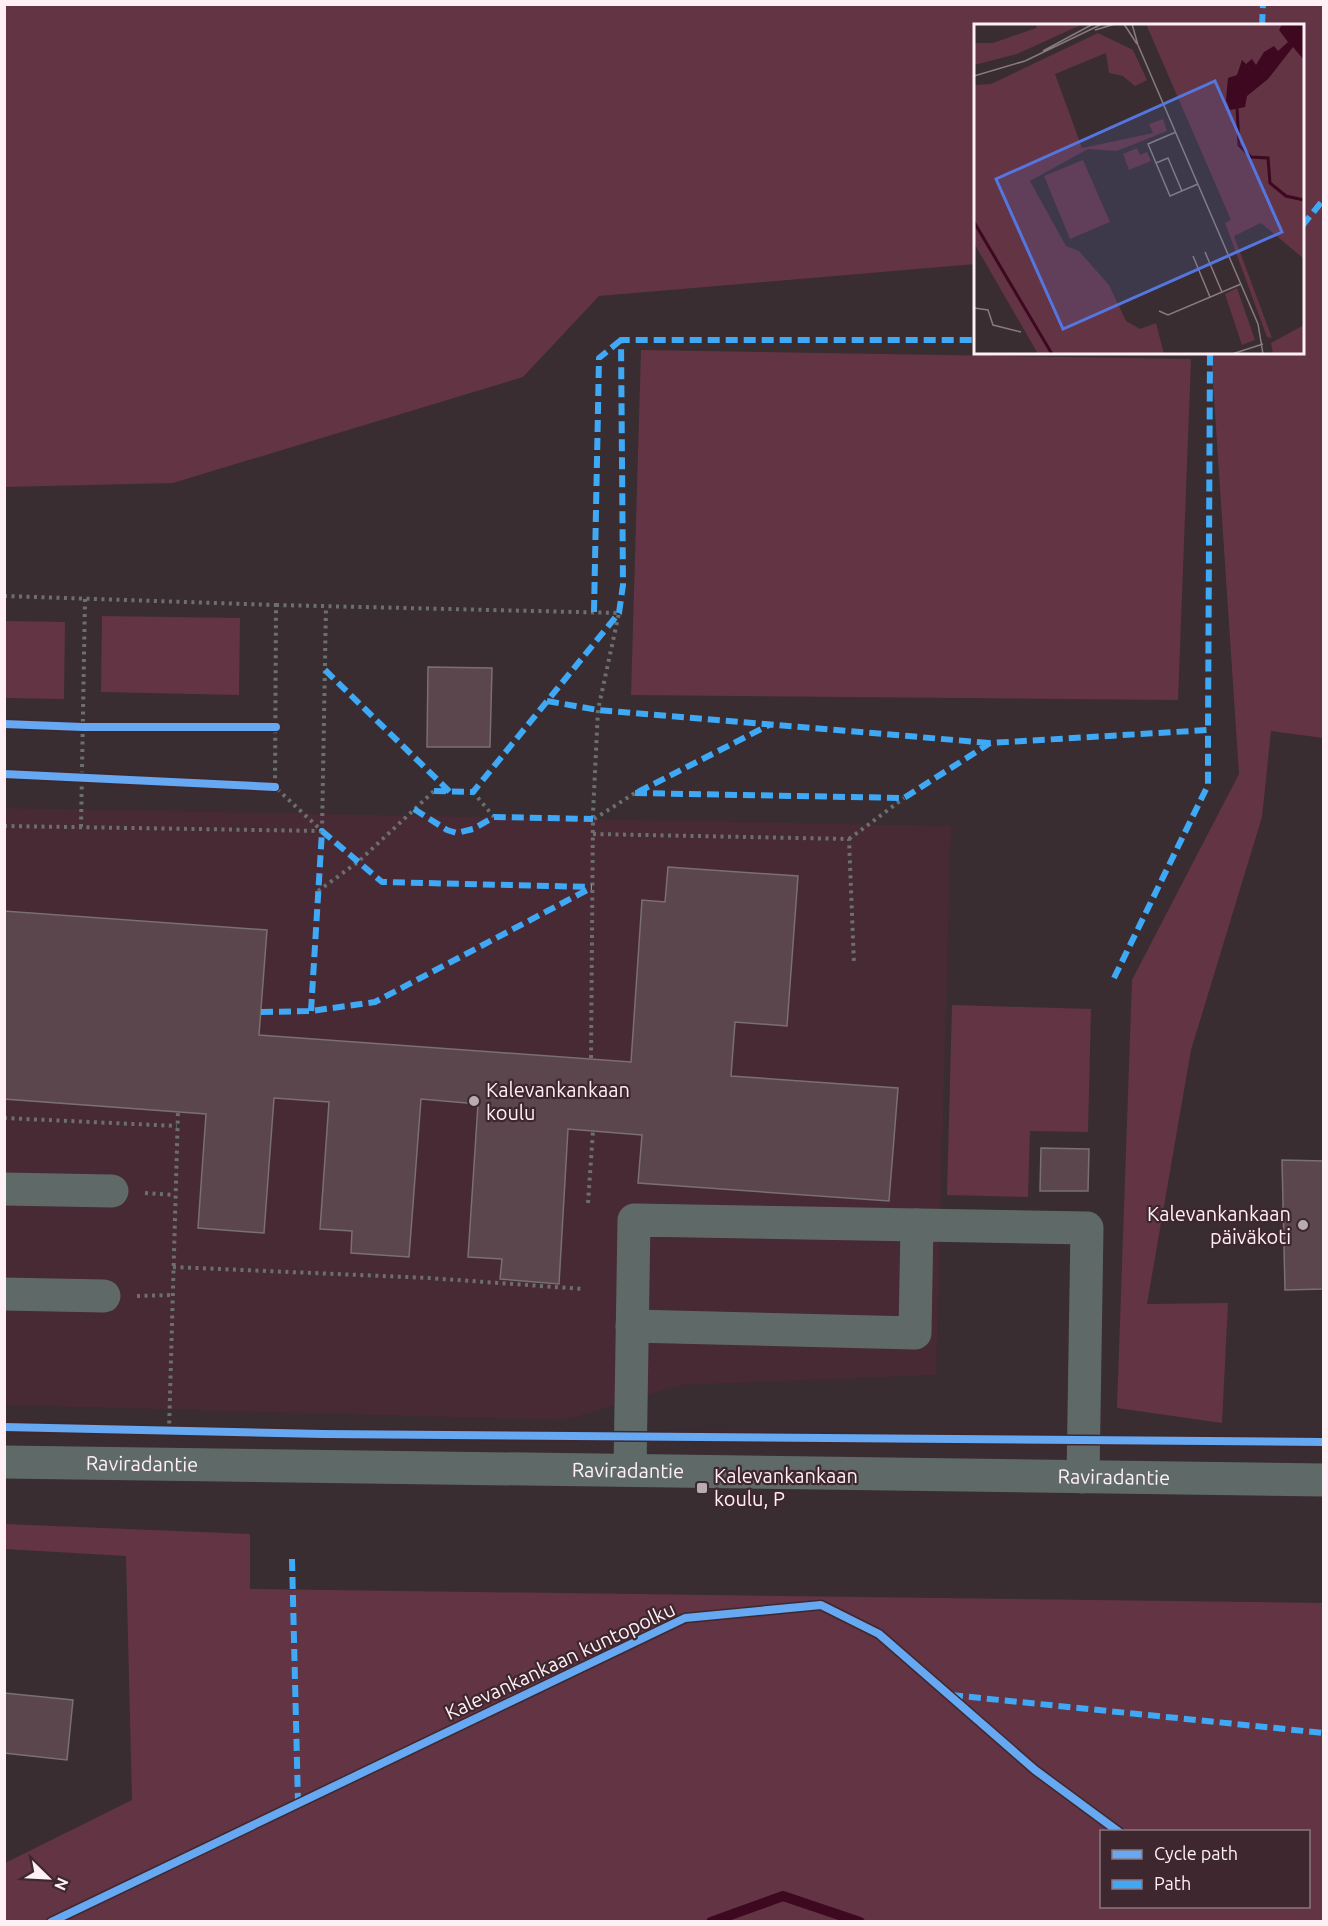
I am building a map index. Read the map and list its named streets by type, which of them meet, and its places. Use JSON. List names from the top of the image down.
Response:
{
  "streets": {
    "street": ["Raviradantie"],
    "cycle path": ["Kalevankankaan kuntopolku"]
  },
  "places": {
    "other": ["Kalevankankaan koulu", "Kalevankankaan päiväkoti"],
    "transit": ["Kalevankankaan koulu, P"]
  },
  "legend": ["Cycle path", "Path"],
  "north": "bottom right"
}
